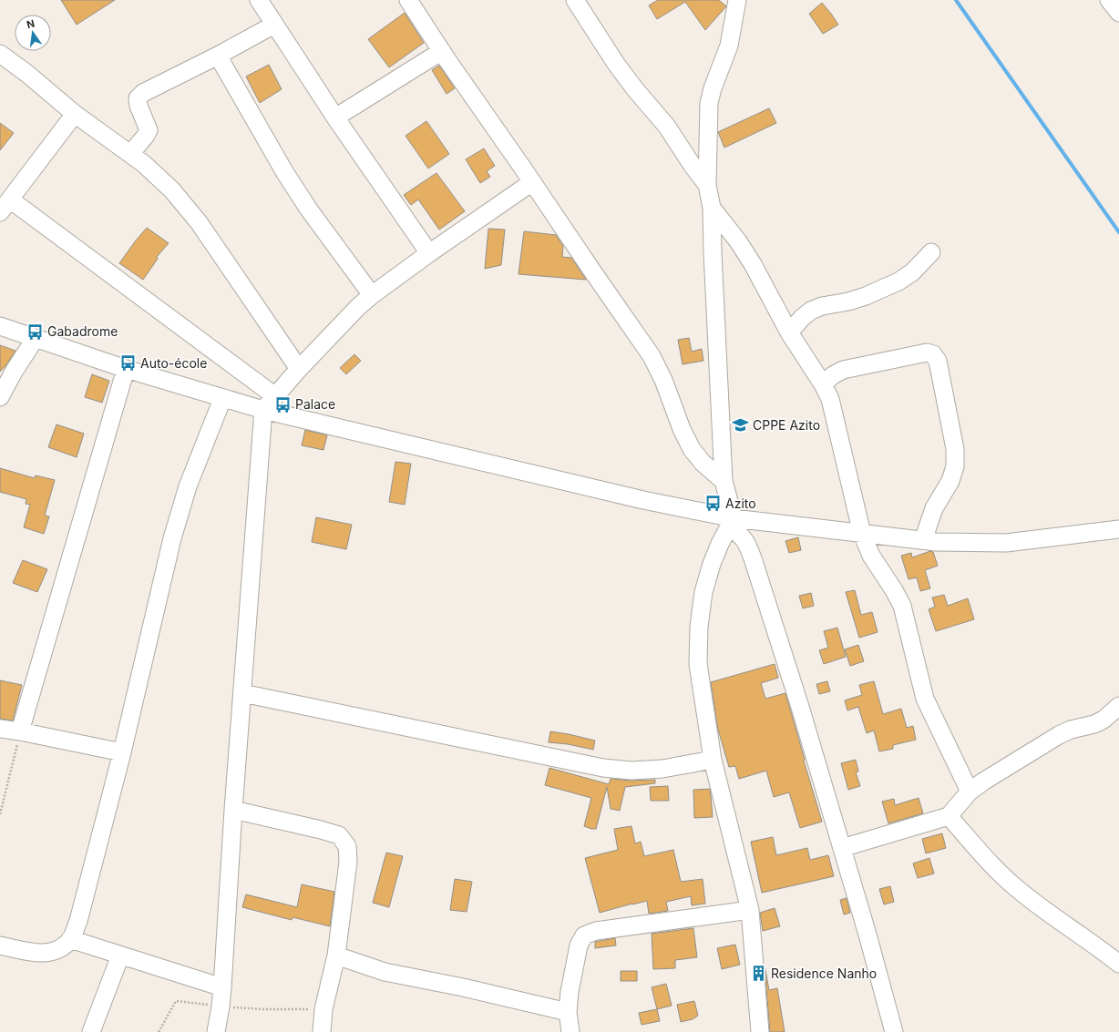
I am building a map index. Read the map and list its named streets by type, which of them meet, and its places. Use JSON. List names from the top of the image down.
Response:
{
  "places": {
    "bus stop": [
      "Gabadrome",
      "Auto-école",
      "Palace",
      "Azito"
    ],
    "school or university": ["CPPE Azito"],
    "building": ["Residence Nanho"]
  },
  "north": "top"
}
